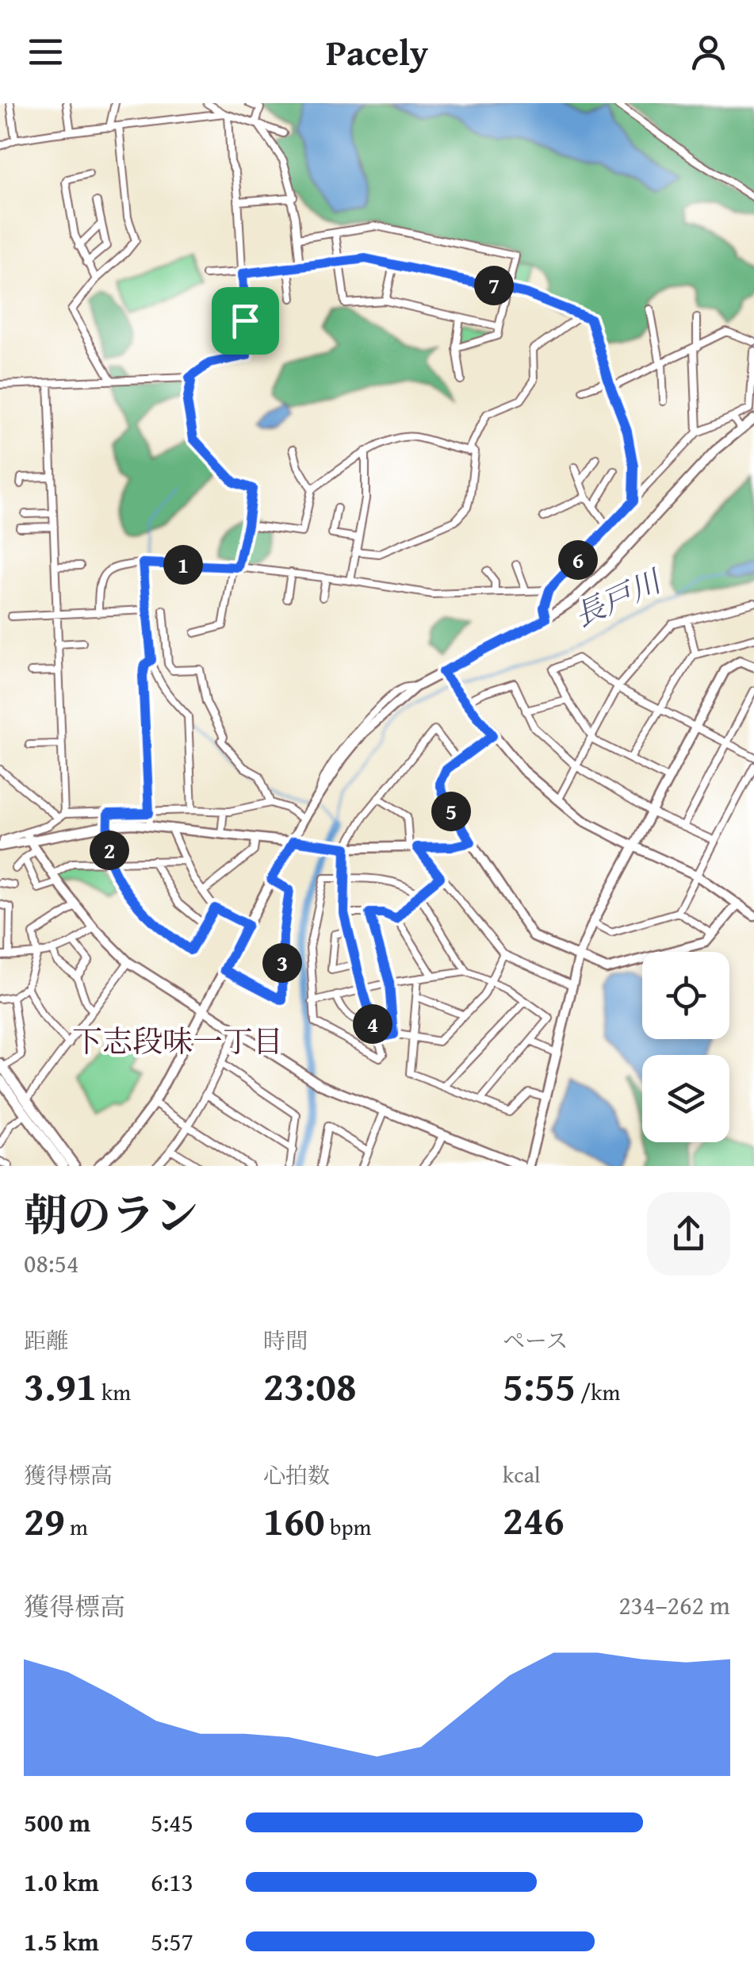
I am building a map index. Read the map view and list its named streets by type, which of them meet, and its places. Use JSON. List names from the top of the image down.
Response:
{
  "districts": ["下志段味一丁目"],
  "water": ["長戸川"],
  "page": {
    "header": "Pacely",
    "pins": [
      "7",
      "6",
      "1",
      "5",
      "2",
      "3",
      "4"
    ],
    "heading": ["朝のラン", "08:54"],
    "stats": [
      ["距離", "3.91 km"],
      ["時間", "23:08"],
      ["ペース", "5:55 /km"],
      ["獲得標高", "29 m"],
      ["心拍数", "160 bpm"],
      ["kcal", "246"]
    ],
    "chart": ["獲得標高", "234–262 m"],
    "list": [
      {
        "name": "500 m",
        "note": "5:45"
      },
      {
        "name": "1.0 km",
        "note": "6:13"
      },
      {
        "name": "1.5 km",
        "note": "5:57"
      }
    ]
  }
}
